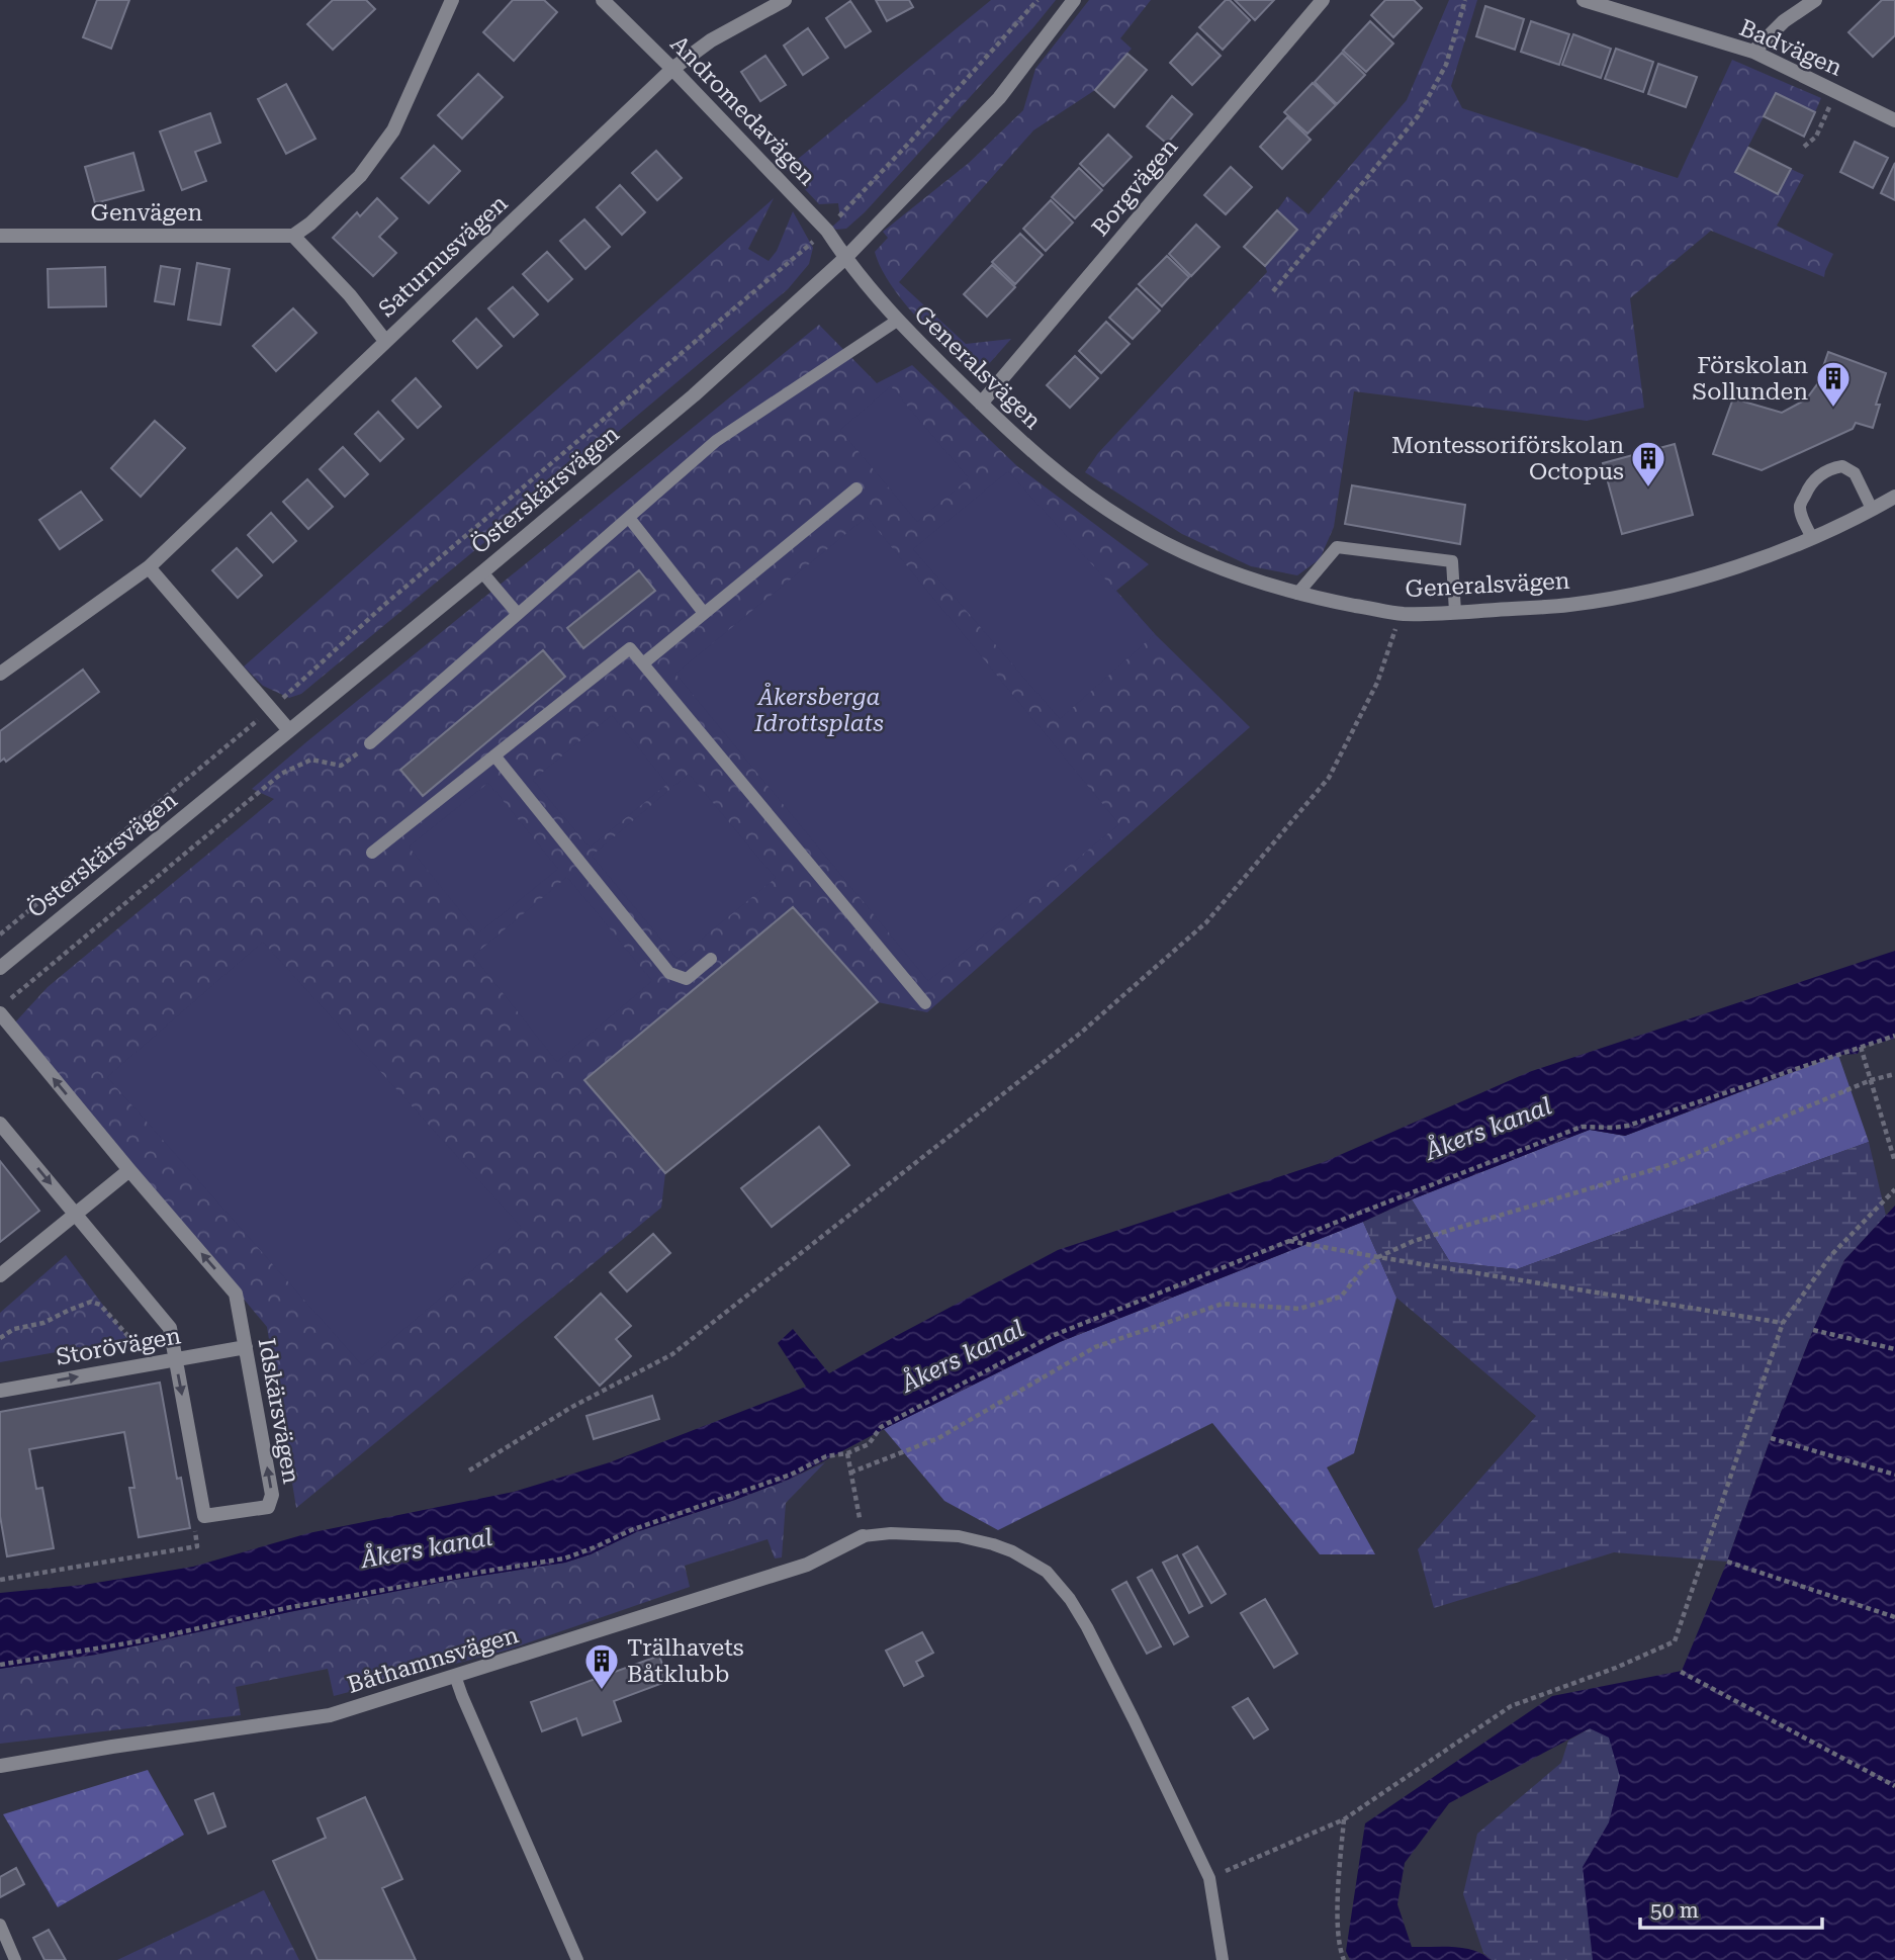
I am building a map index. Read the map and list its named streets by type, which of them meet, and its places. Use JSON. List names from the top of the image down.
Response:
{
  "streets": {
    "street": [
      "Badvägen",
      "Andromedavägen",
      "Borgvägen",
      "Genvägen",
      "Saturnusvägen",
      "Generalsvägen",
      "Österskärsvägen",
      "Storövägen",
      "Idskärsvägen",
      "Båthamnsvägen"
    ]
  },
  "crossings": [
    ["Andromedavägen", "Saturnusvägen"],
    ["Andromedavägen", "Generalsvägen"],
    ["Andromedavägen", "Österskärsvägen"],
    ["Borgvägen", "Generalsvägen"],
    ["Generalsvägen", "Österskärsvägen"],
    ["Storövägen", "Idskärsvägen"]
  ],
  "one_way": ["Storövägen"],
  "water": ["Åkers kanal"],
  "parks": ["Åkersberga Idrottsplats"],
  "places": {
    "building": ["Förskolan Sollunden", "Montessoriförskolan Octopus", "Trälhavets Båtklubb"]
  },
  "scale_bar": "50 m"
}
